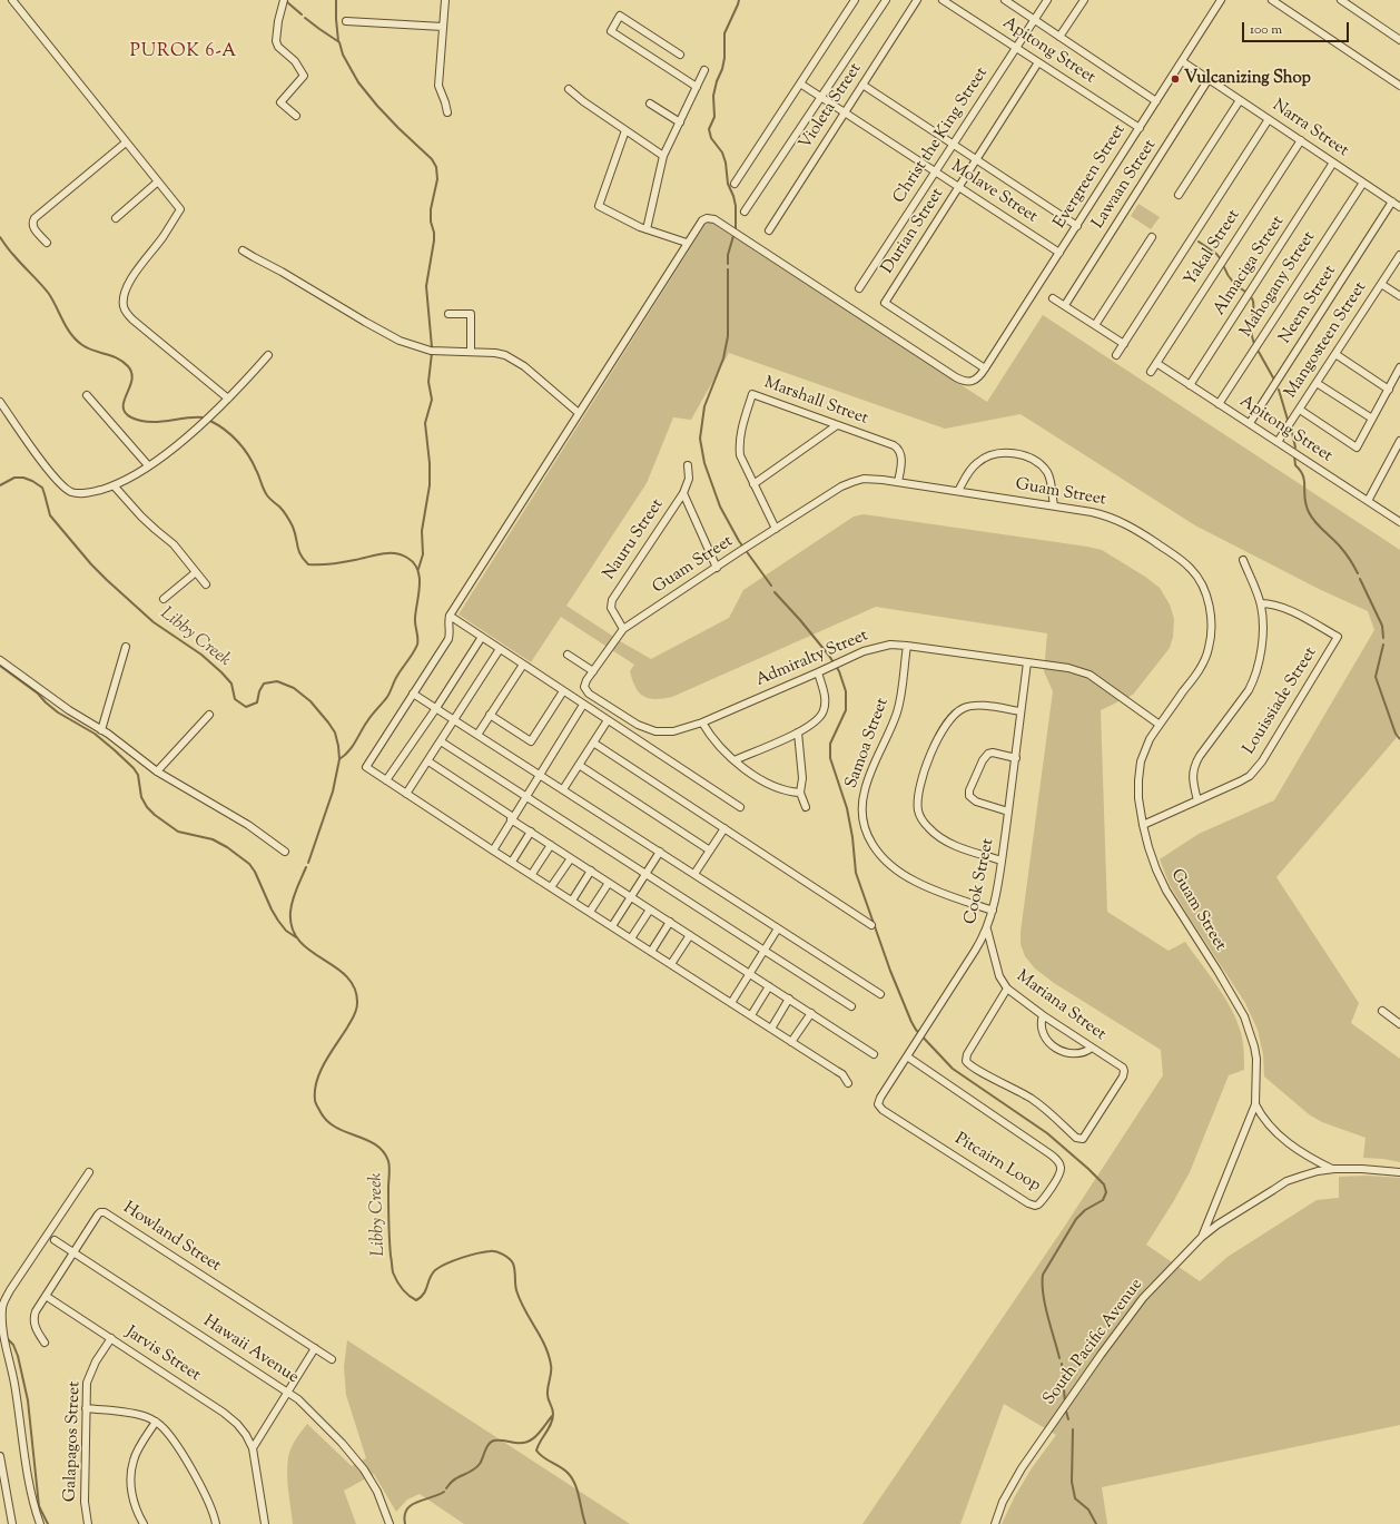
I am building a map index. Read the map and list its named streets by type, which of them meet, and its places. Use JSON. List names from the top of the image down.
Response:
{
  "streets": {
    "street": [
      "Apitong Street",
      "Violeta Street",
      "Narra Street",
      "Christ the King Street",
      "Evergreen Street",
      "Lawaan Street",
      "Molave Street",
      "Durian Street",
      "Yakal Street",
      "Almaciga Street",
      "Mahogany Street",
      "Neem Street",
      "Mangosteen Street",
      "Marshall Street",
      "Guam Street",
      "Nauru Street",
      "Admiralty Street",
      "Louissiade Street",
      "Samoa Street",
      "Cook Street",
      "Mariana Street",
      "Pitcairn Loop",
      "Howland Street",
      "South Pacific Avenue",
      "Hawaii Avenue",
      "Jarvis Street",
      "Galapagos Street"
    ]
  },
  "crossings": [
    ["Apitong Street", "Christ the King Street"],
    ["Apitong Street", "Evergreen Street"],
    ["Apitong Street", "Durian Street"],
    ["Apitong Street", "Yakal Street"],
    ["Apitong Street", "Almaciga Street"],
    ["Apitong Street", "Mahogany Street"],
    ["Apitong Street", "Neem Street"],
    ["Apitong Street", "Mangosteen Street"],
    ["Violeta Street", "Lawaan Street"],
    ["Violeta Street", "Molave Street"],
    ["Narra Street", "Evergreen Street"],
    ["Narra Street", "Lawaan Street"],
    ["Narra Street", "Yakal Street"],
    ["Narra Street", "Almaciga Street"],
    ["Narra Street", "Mahogany Street"],
    ["Narra Street", "Neem Street"],
    ["Christ the King Street", "Lawaan Street"],
    ["Christ the King Street", "Molave Street"],
    ["Evergreen Street", "Lawaan Street"],
    ["Evergreen Street", "Molave Street"],
    ["Evergreen Street", "Durian Street"],
    ["Lawaan Street", "Durian Street"],
    ["Molave Street", "Durian Street"],
    ["Marshall Street", "Guam Street"],
    ["Guam Street", "Nauru Street"],
    ["Guam Street", "Admiralty Street"],
    ["Guam Street", "Louissiade Street"],
    ["Guam Street", "South Pacific Avenue"],
    ["Admiralty Street", "Samoa Street"],
    ["Admiralty Street", "Cook Street"],
    ["Samoa Street", "Cook Street"],
    ["Cook Street", "Mariana Street"],
    ["Cook Street", "Pitcairn Loop"],
    ["Howland Street", "Hawaii Avenue"],
    ["Howland Street", "Jarvis Street"],
    ["Jarvis Street", "Galapagos Street"]
  ],
  "districts": ["PUROK 6-A"],
  "water": ["Libby Creek"],
  "places": ["Vulcanizing Shop"],
  "scale_bar": "100 m"
}
